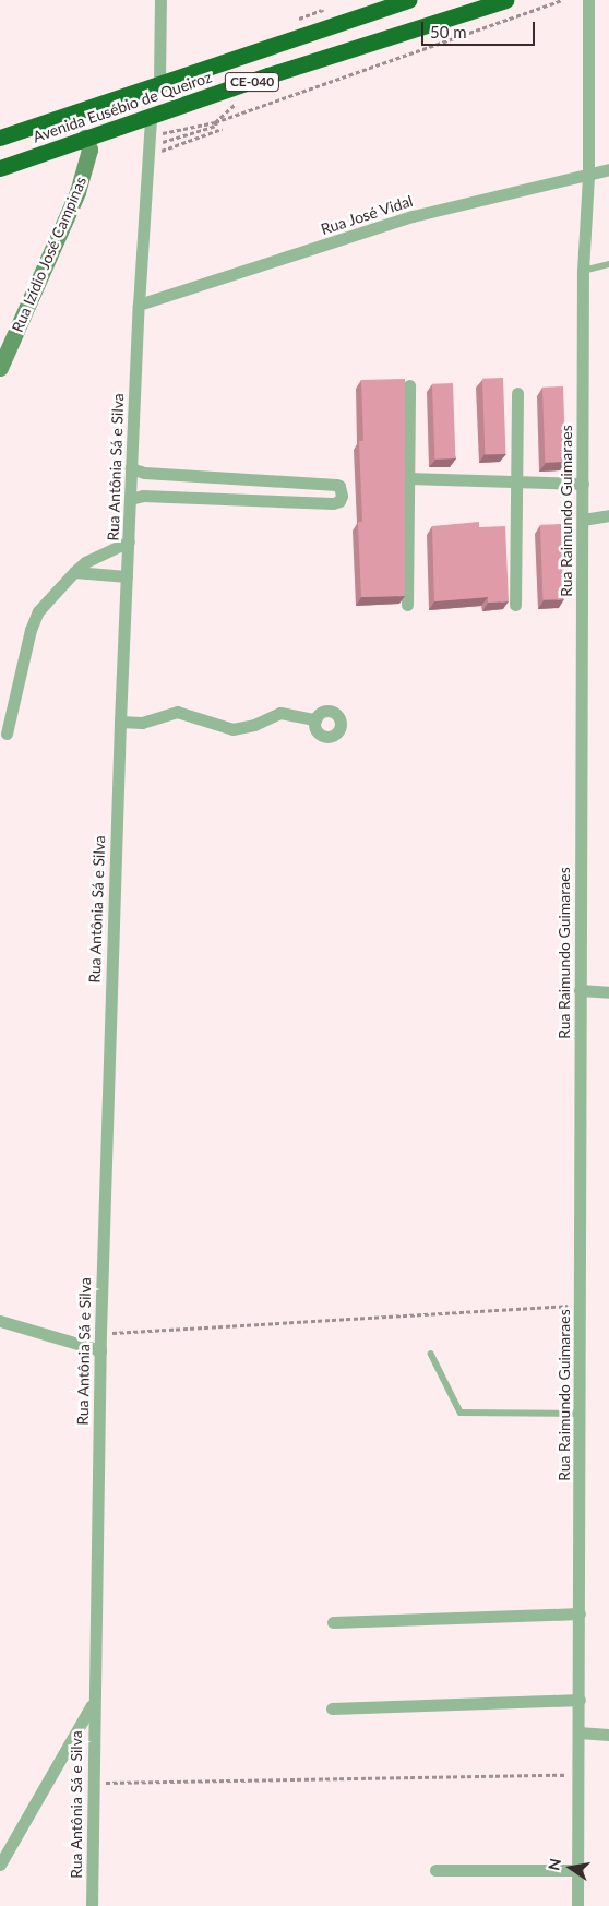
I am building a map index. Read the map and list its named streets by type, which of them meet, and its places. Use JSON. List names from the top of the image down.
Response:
{
  "streets": {
    "highway": ["CE-040", "Avenida Eusébio de Queiroz"],
    "street": [
      "Rua José Vidal",
      "Rua Izídio José Campinas",
      "Rua Antônia Sá e Silva",
      "Rua Raimundo Guimaraes"
    ]
  },
  "crossings": [
    ["Avenida Eusébio de Queiroz", "Rua Izídio José Campinas"],
    ["Avenida Eusébio de Queiroz", "Rua Antônia Sá e Silva"],
    ["Rua José Vidal", "Rua Antônia Sá e Silva"],
    ["Rua José Vidal", "Rua Raimundo Guimaraes"]
  ],
  "scale_bar": "50 m",
  "north": "left"
}
